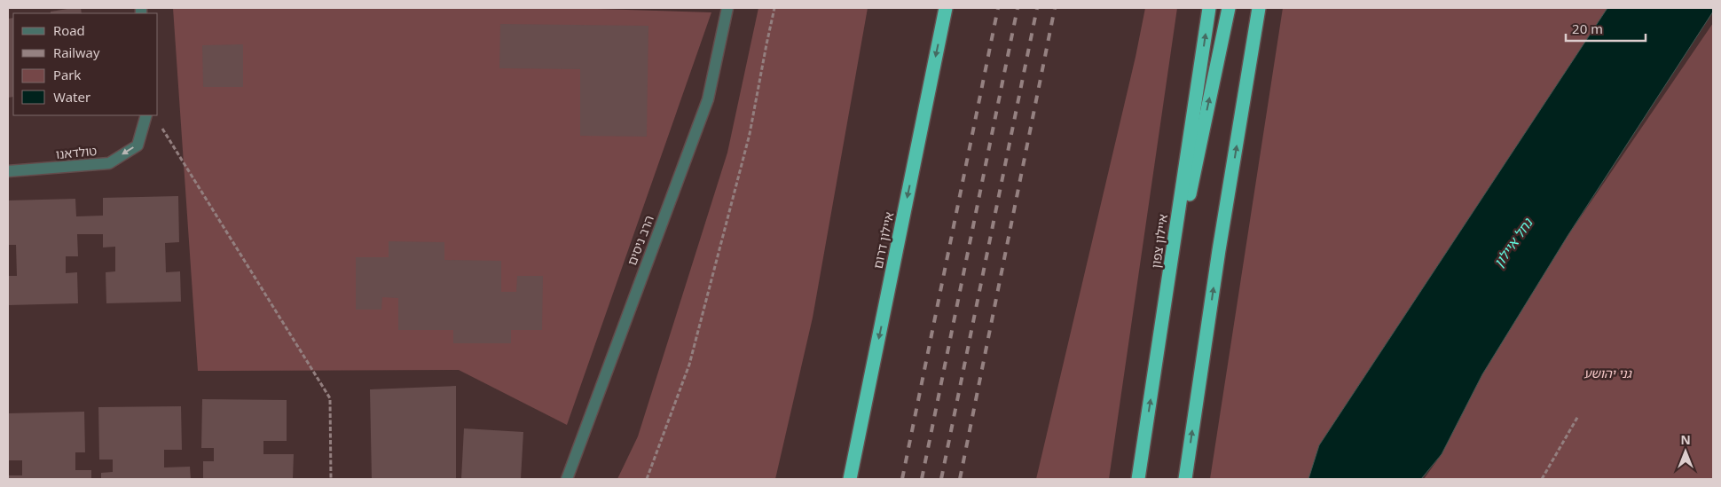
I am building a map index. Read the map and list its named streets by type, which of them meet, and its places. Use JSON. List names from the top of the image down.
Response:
{
  "streets": {
    "highway": ["איילון דרום", "איילון צפון"],
    "street": ["טולדאנו", "הרב ניסים"]
  },
  "one_way": ["טולדאנו", "איילון דרום"],
  "water": ["נחל איילון"],
  "parks": ["גני יהושע"],
  "legend": [
    "Road",
    "Railway",
    "Park",
    "Water"
  ],
  "scale_bar": "20 m",
  "north": "top"
}
